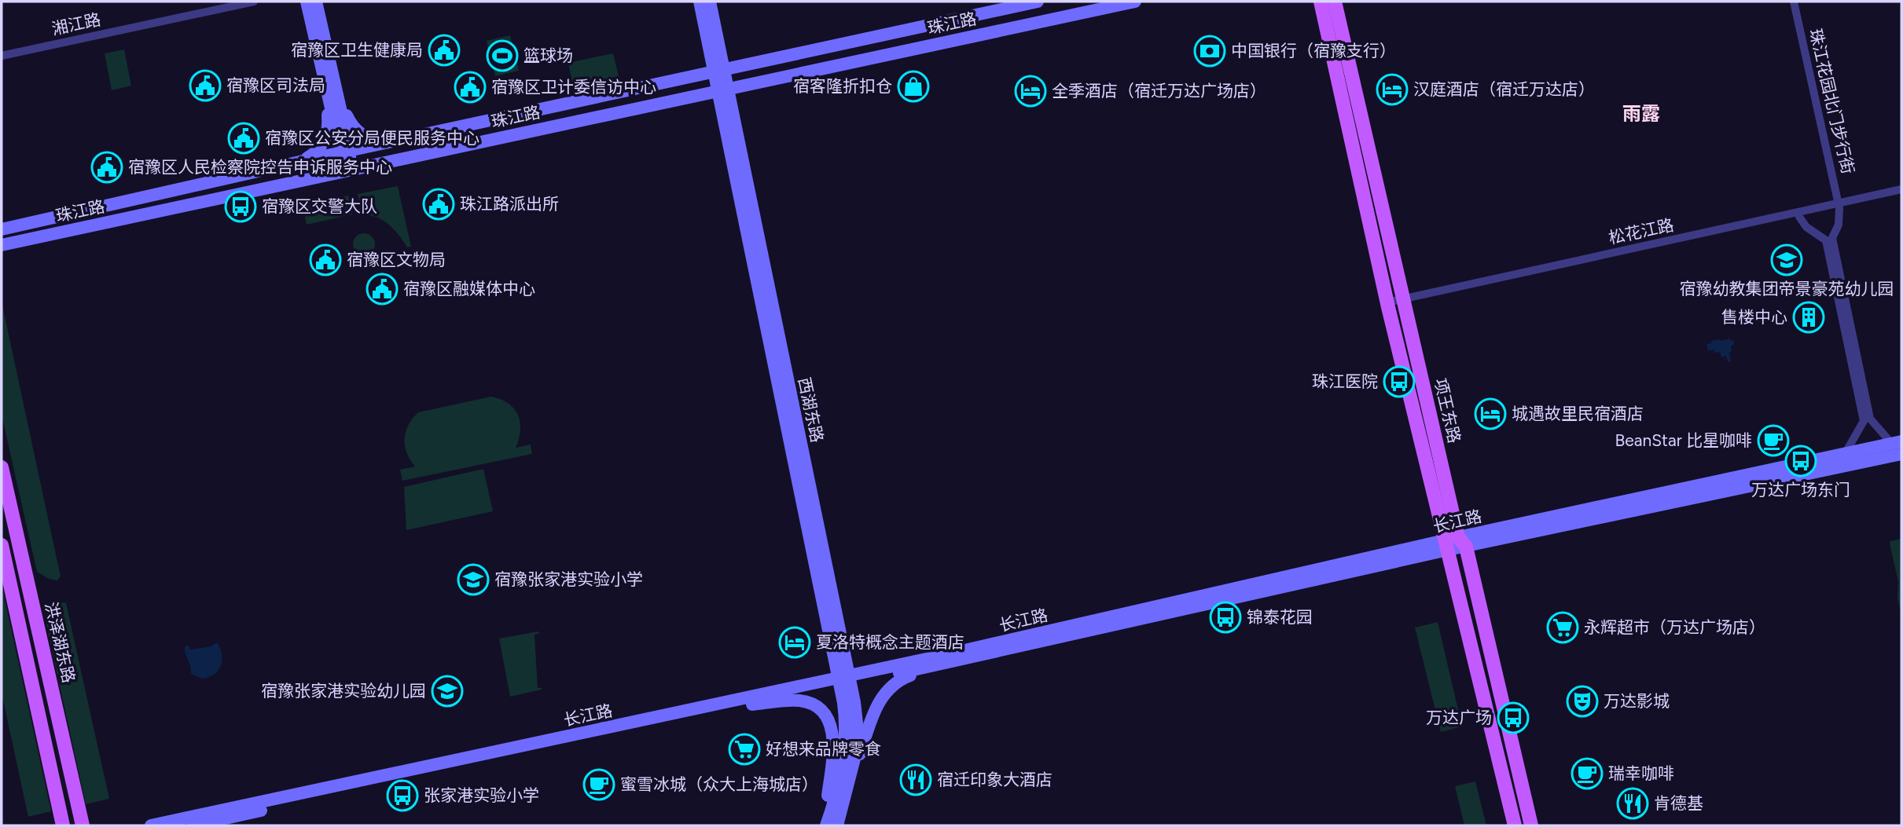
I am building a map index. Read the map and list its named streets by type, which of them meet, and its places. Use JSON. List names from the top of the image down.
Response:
{
  "streets": {
    "main road": ["项王东路", "洪泽湖东路"],
    "street": [
      "珠江路",
      "湘江路",
      "珠江花园北门步行街",
      "松花江路",
      "西湖东路",
      "长江路"
    ]
  },
  "crossings": [
    ["珠江路", "西湖东路"],
    ["珠江花园北门步行街", "松花江路"],
    ["松花江路", "项王东路"],
    ["西湖东路", "长江路"],
    ["项王东路", "长江路"]
  ],
  "districts": ["雨露"],
  "places": {
    "public building": [
      "宿豫区卫生健康局",
      "宿豫区司法局",
      "宿豫区卫计委信访中心",
      "宿豫区公安分局便民服务中心",
      "宿豫区人民检察院控告申诉服务中心",
      "珠江路派出所",
      "宿豫区文物局",
      "宿豫区融媒体中心"
    ],
    "bank": ["中国银行（宿豫支行）"],
    "sports": ["篮球场"],
    "shop": ["宿客隆折扣仓"],
    "hotel": [
      "汉庭酒店（宿迁万达店）",
      "全季酒店（宿迁万达广场店）",
      "城遇故里民宿酒店",
      "夏洛特概念主题酒店"
    ],
    "bus stop": [
      "宿豫区交警大队",
      "珠江医院",
      "万达广场东门",
      "锦泰花园",
      "万达广场",
      "张家港实验小学"
    ],
    "school or university": ["宿豫幼教集团帝景豪苑幼儿园", "宿豫张家港实验小学", "宿豫张家港实验幼儿园"],
    "building": ["售楼中心"],
    "cafe": ["BeanStar 比星咖啡", "瑞幸咖啡", "蜜雪冰城（众大上海城店）"],
    "supermarket": ["永辉超市（万达广场店）", "好想来品牌零食"],
    "theatre": ["万达影城"],
    "restaurant": ["宿迁印象大酒店", "肯德基"]
  }
}
